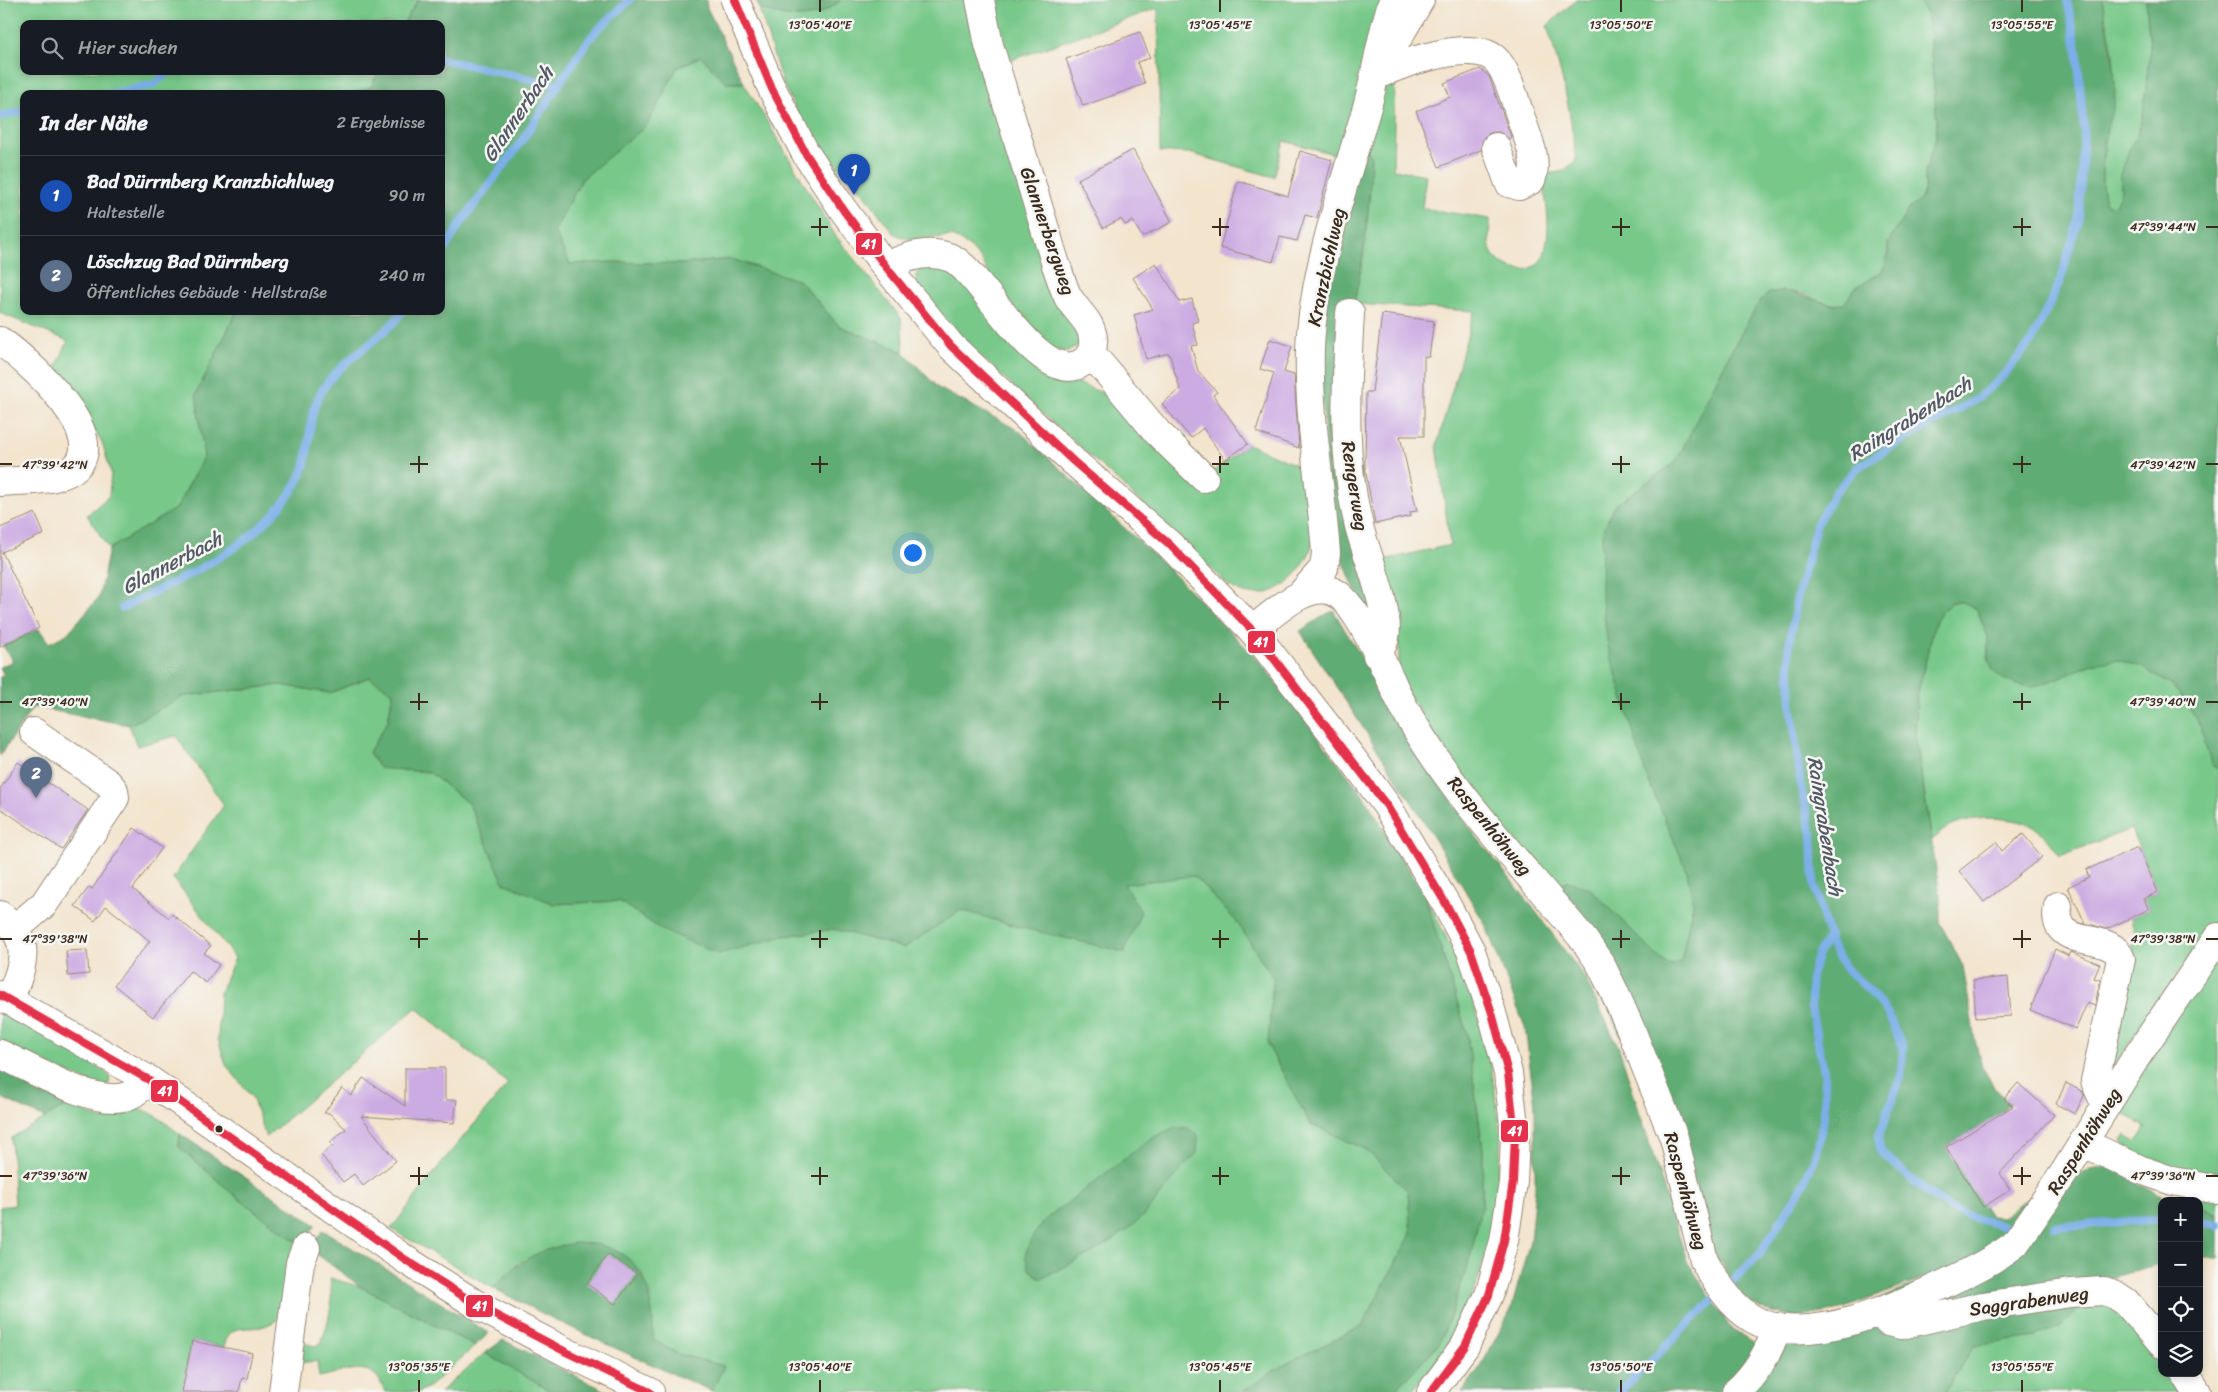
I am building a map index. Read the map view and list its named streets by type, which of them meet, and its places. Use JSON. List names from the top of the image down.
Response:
{
  "streets": {
    "street": [
      "Glannerbergweg",
      "Kranzbichlweg",
      "Rengerweg",
      "Raspenhöhweg",
      "Saggrabenweg"
    ]
  },
  "crossings": [
    ["Kranzbichlweg", "Raspenhöhweg"],
    ["Rengerweg", "Raspenhöhweg"],
    ["Raspenhöhweg", "Saggrabenweg"]
  ],
  "water": ["Glannerbach", "Raingrabenbach"],
  "lines": ["transit line 41"],
  "page": {
    "search": "Hier suchen",
    "heading": ["In der Nähe", "2 Ergebnisse"],
    "pins": ["1", "2"],
    "list": [
      {
        "mark": "1",
        "name": "Bad Dürrnberg Kranzbichlweg",
        "note": "Haltestelle",
        "value": "90 m"
      },
      {
        "mark": "2",
        "name": "Löschzug Bad Dürrnberg",
        "note": "Öffentliches Gebäude · Hellstraße",
        "value": "240 m"
      }
    ],
    "map_buttons": ["+", "−"]
  },
  "coordinates": [
    "13°05'40\"E",
    "13°05'45\"E",
    "13°05'50\"E",
    "13°05'55\"E",
    "47°39'44\"N",
    "47°39'42\"N",
    "47°39'40\"N",
    "47°39'38\"N",
    "47°39'36\"N",
    "13°05'35\"E"
  ]
}
